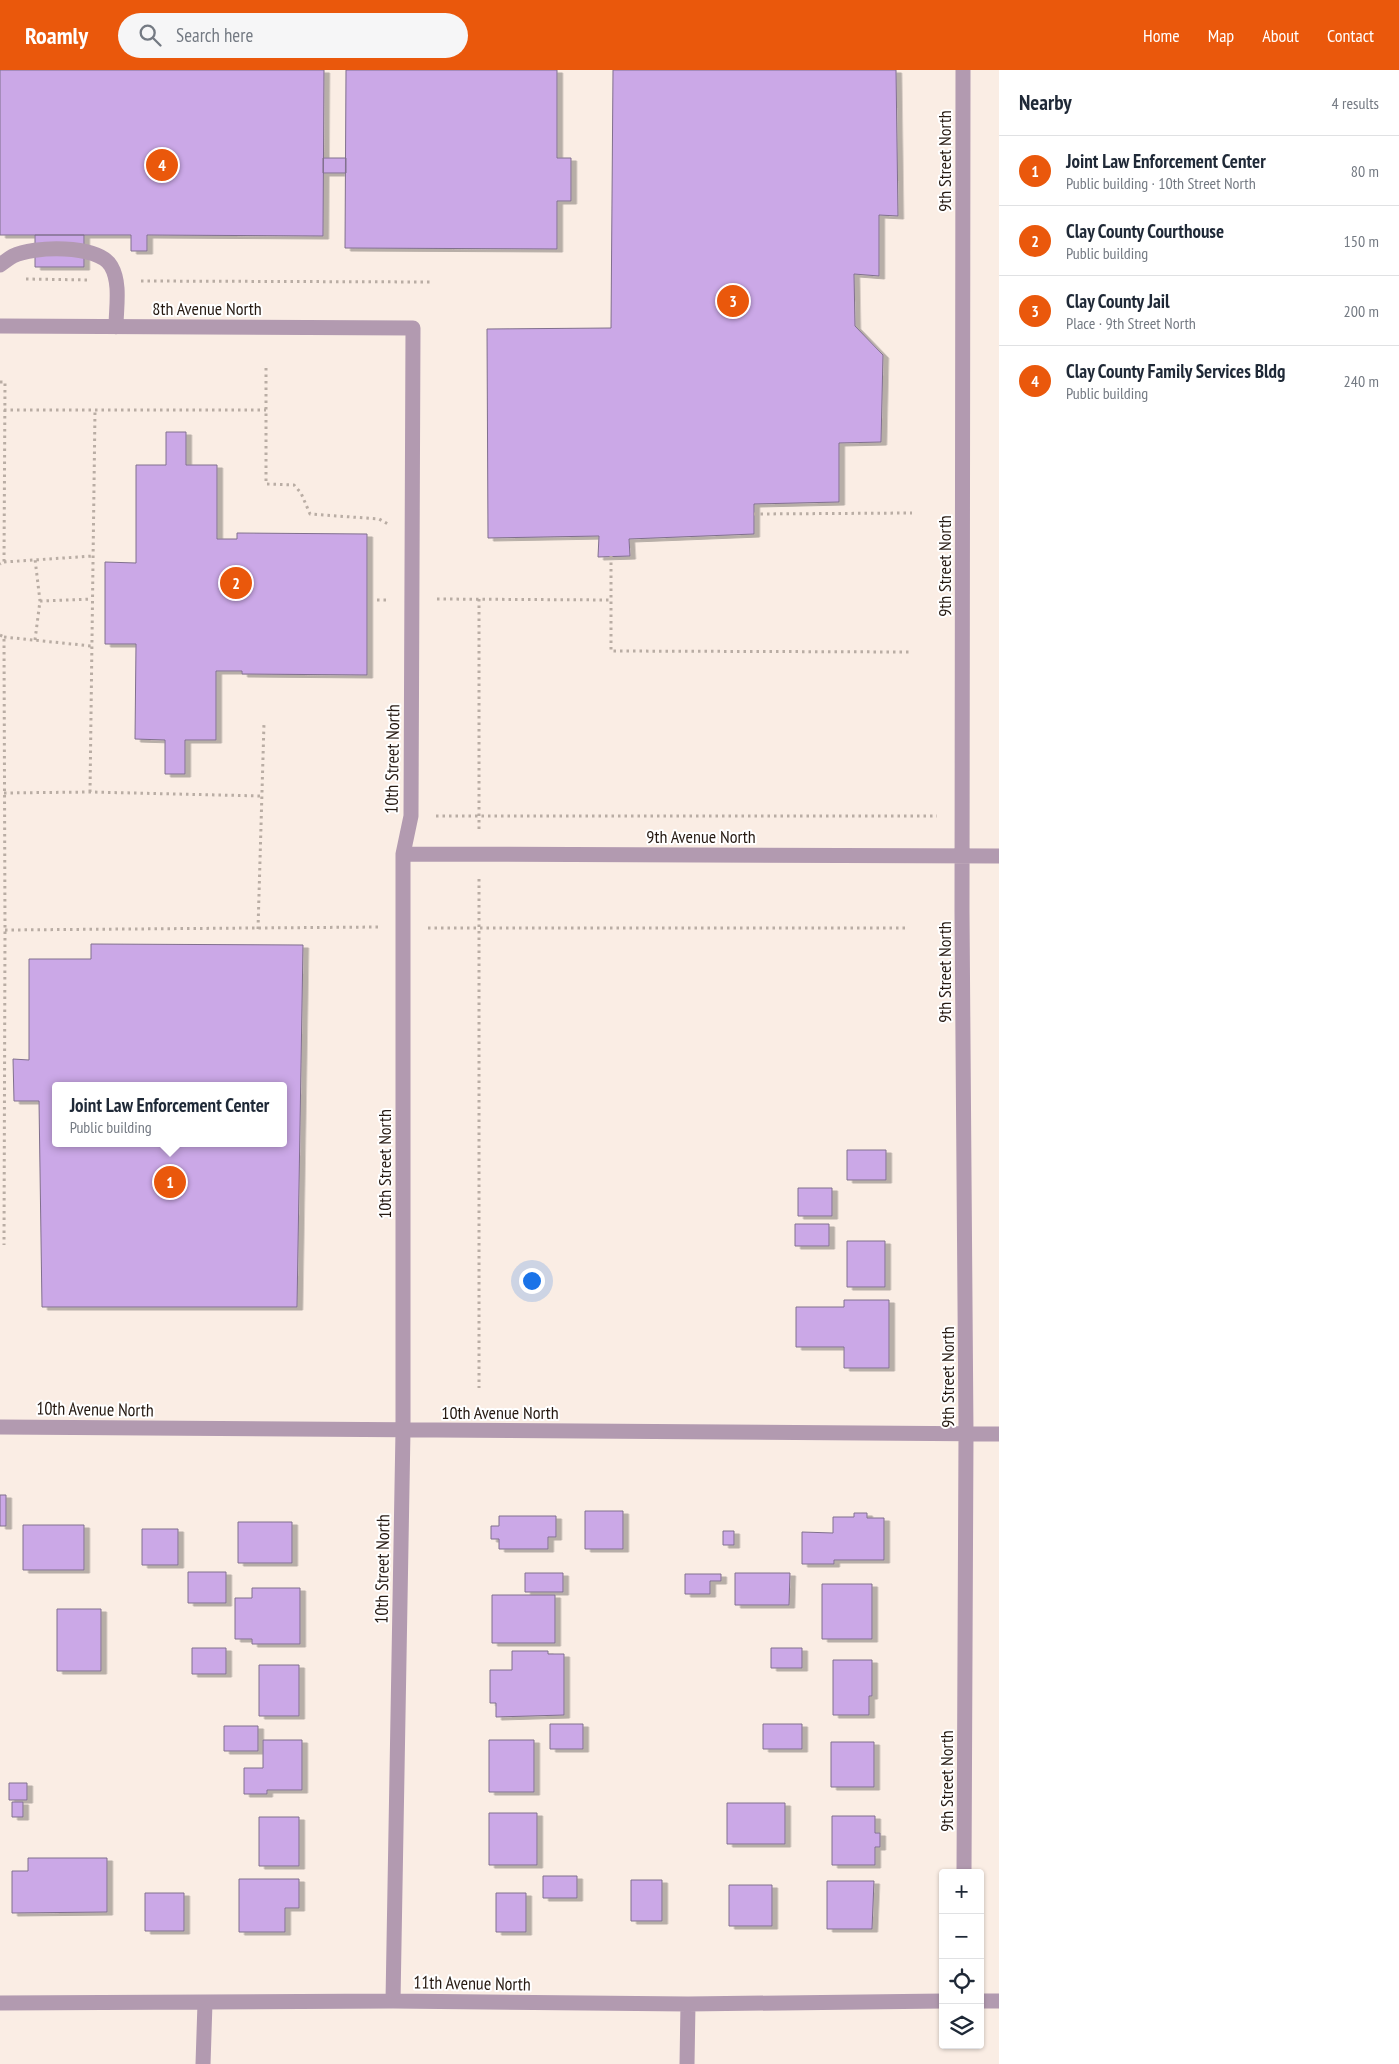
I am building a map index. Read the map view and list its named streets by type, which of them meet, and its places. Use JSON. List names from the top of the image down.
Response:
{
  "streets": {
    "street": [
      "9th Street North",
      "8th Avenue North",
      "10th Street North",
      "9th Avenue North",
      "10th Avenue North",
      "11th Avenue North"
    ]
  },
  "crossings": [
    ["9th Street North", "9th Avenue North"],
    ["9th Street North", "10th Avenue North"],
    ["8th Avenue North", "10th Street North"],
    ["10th Street North", "9th Avenue North"],
    ["10th Street North", "10th Avenue North"],
    ["10th Street North", "11th Avenue North"]
  ],
  "page": {
    "header": "Roamly",
    "search": "Search here",
    "nav": [
      "Home",
      "Map",
      "About",
      "Contact"
    ],
    "heading": ["Nearby", "4 results"],
    "list": [
      {
        "mark": "1",
        "name": "Joint Law Enforcement Center",
        "note": "Public building · 10th Street North",
        "value": "80 m"
      },
      {
        "mark": "2",
        "name": "Clay County Courthouse",
        "note": "Public building",
        "value": "150 m"
      },
      {
        "mark": "3",
        "name": "Clay County Jail",
        "note": "Place · 9th Street North",
        "value": "200 m"
      },
      {
        "mark": "4",
        "name": "Clay County Family Services Bldg",
        "note": "Public building",
        "value": "240 m"
      }
    ],
    "pins": [
      "4",
      "3",
      "2",
      "1"
    ],
    "popup": ["Joint Law Enforcement Center", "Public building"],
    "map_buttons": ["+", "−"]
  }
}
